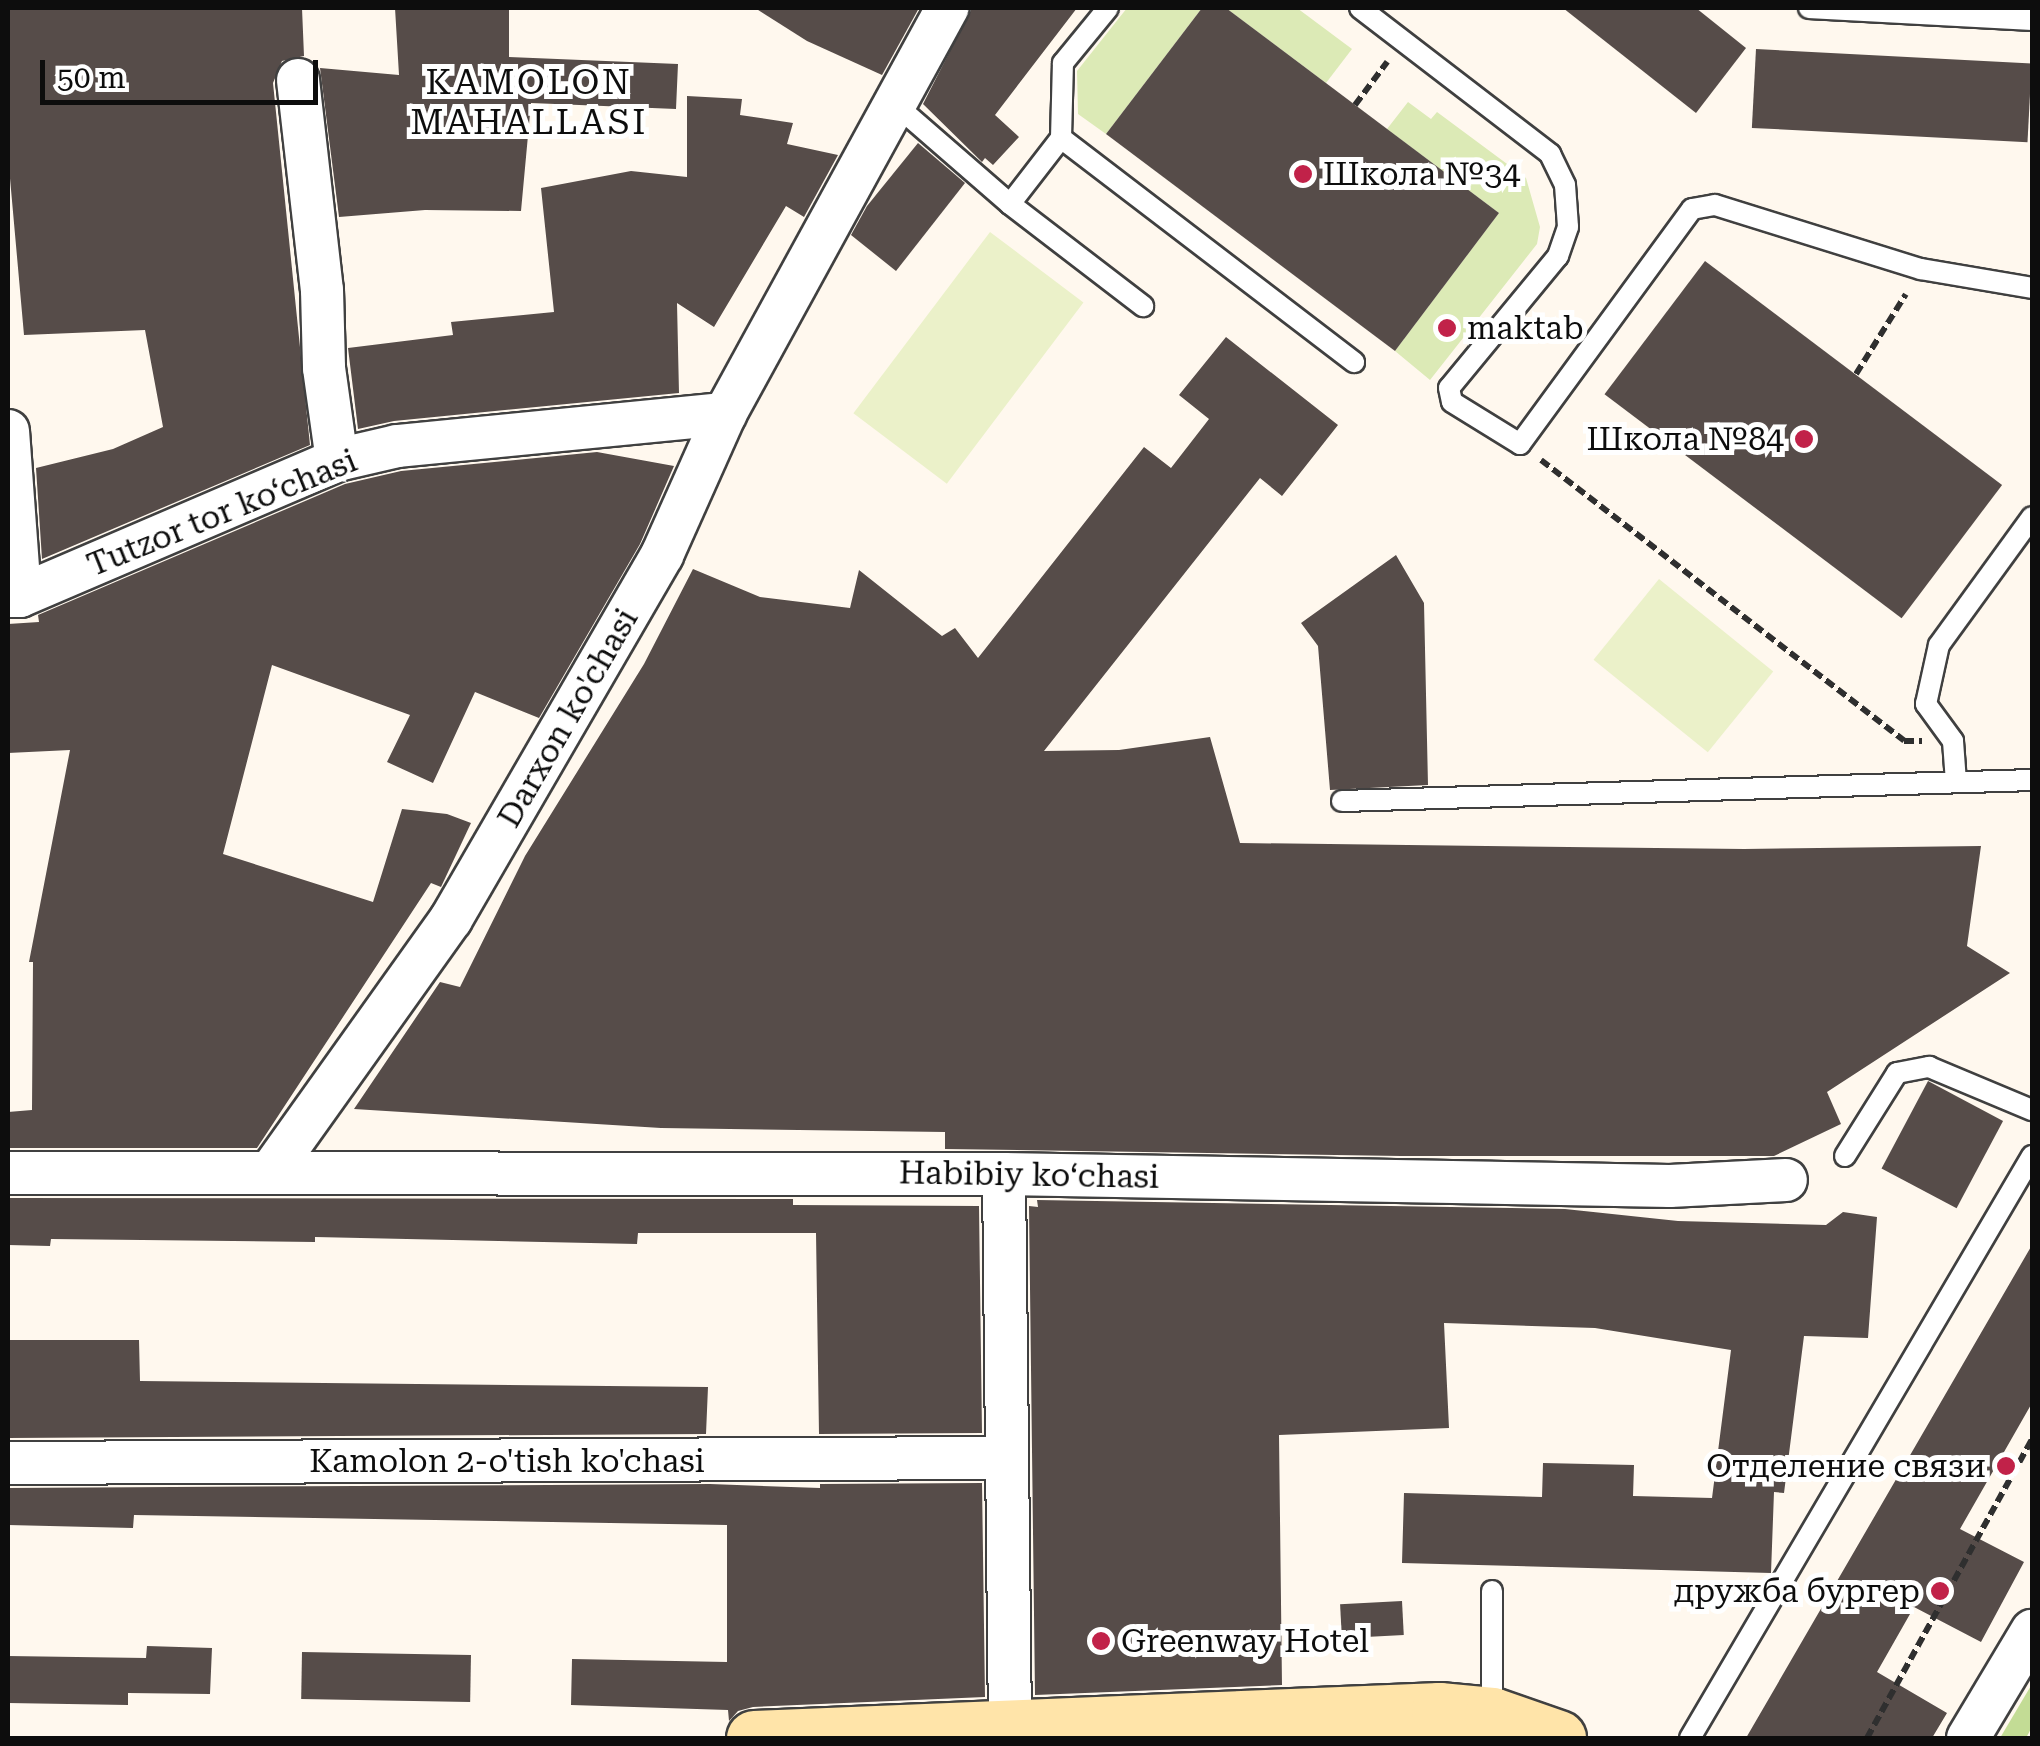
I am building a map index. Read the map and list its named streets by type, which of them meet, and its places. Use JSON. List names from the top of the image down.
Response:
{
  "streets": {
    "street": [
      "Tutzor tor ko‘chasi",
      "Darxon ko'chasi",
      "Habibiy koʻchasi",
      "Kamolon 2-o'tish ko'chasi"
    ]
  },
  "crossings": [
    ["Tutzor tor ko‘chasi", "Darxon ko'chasi"],
    ["Darxon ko'chasi", "Habibiy koʻchasi"]
  ],
  "districts": ["KAMOLON MAHALLASI"],
  "places": [
    "Школа №34",
    "maktab",
    "Школа №84",
    "Отделение связи",
    "дружба бургер",
    "Greenway Hotel"
  ],
  "scale_bar": "50 m"
}
